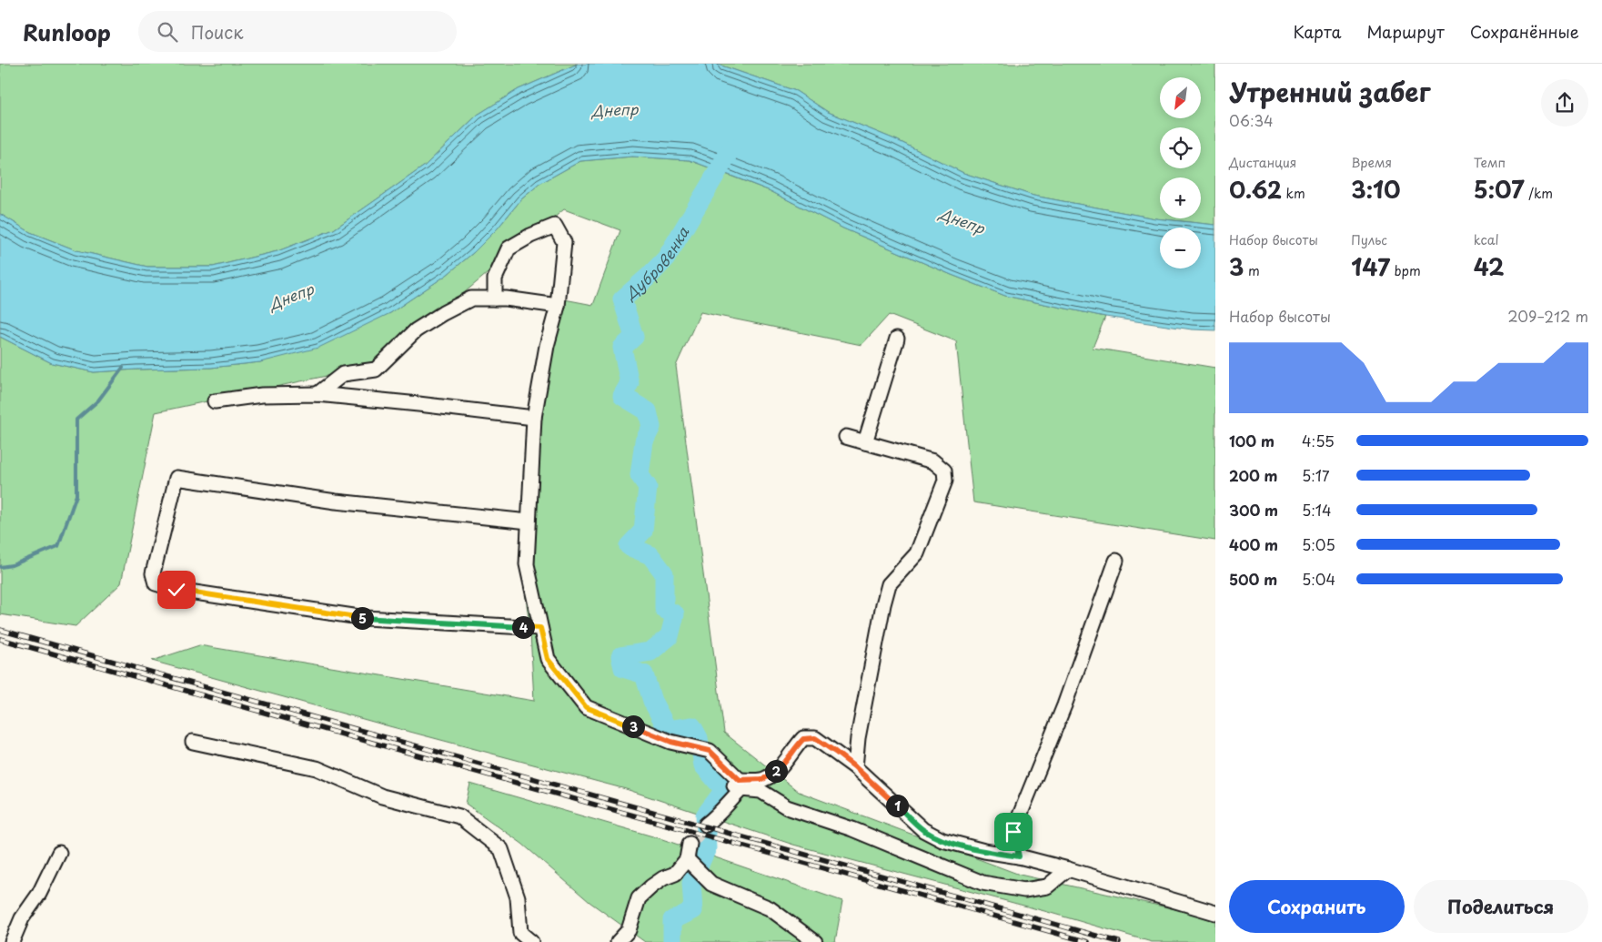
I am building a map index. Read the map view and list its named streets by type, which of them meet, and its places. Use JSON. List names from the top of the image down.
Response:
{
  "water": ["Днепр", "Дубровенка"],
  "north": "bottom left",
  "page": {
    "header": "Runloop",
    "search": "Поиск",
    "nav": ["Карта", "Маршрут", "Сохранённые"],
    "heading": ["Утренний забег", "06:34"],
    "map_buttons": ["+", "−"],
    "stats": [
      ["Дистанция", "0.62 km"],
      ["Время", "3:10"],
      ["Темп", "5:07 /km"],
      ["Набор высоты", "3 m"],
      ["Пульс", "147 bpm"],
      ["kcal", "42"]
    ],
    "chart": ["Набор высоты", "209–212 m"],
    "list": [
      {
        "name": "100 m",
        "note": "4:55"
      },
      {
        "name": "200 m",
        "note": "5:17"
      },
      {
        "name": "300 m",
        "note": "5:14"
      },
      {
        "name": "400 m",
        "note": "5:05"
      },
      {
        "name": "500 m",
        "note": "5:04"
      }
    ],
    "pins": [
      "5",
      "4",
      "3",
      "2",
      "1"
    ],
    "buttons": ["Сохранить", "Поделиться"]
  }
}
